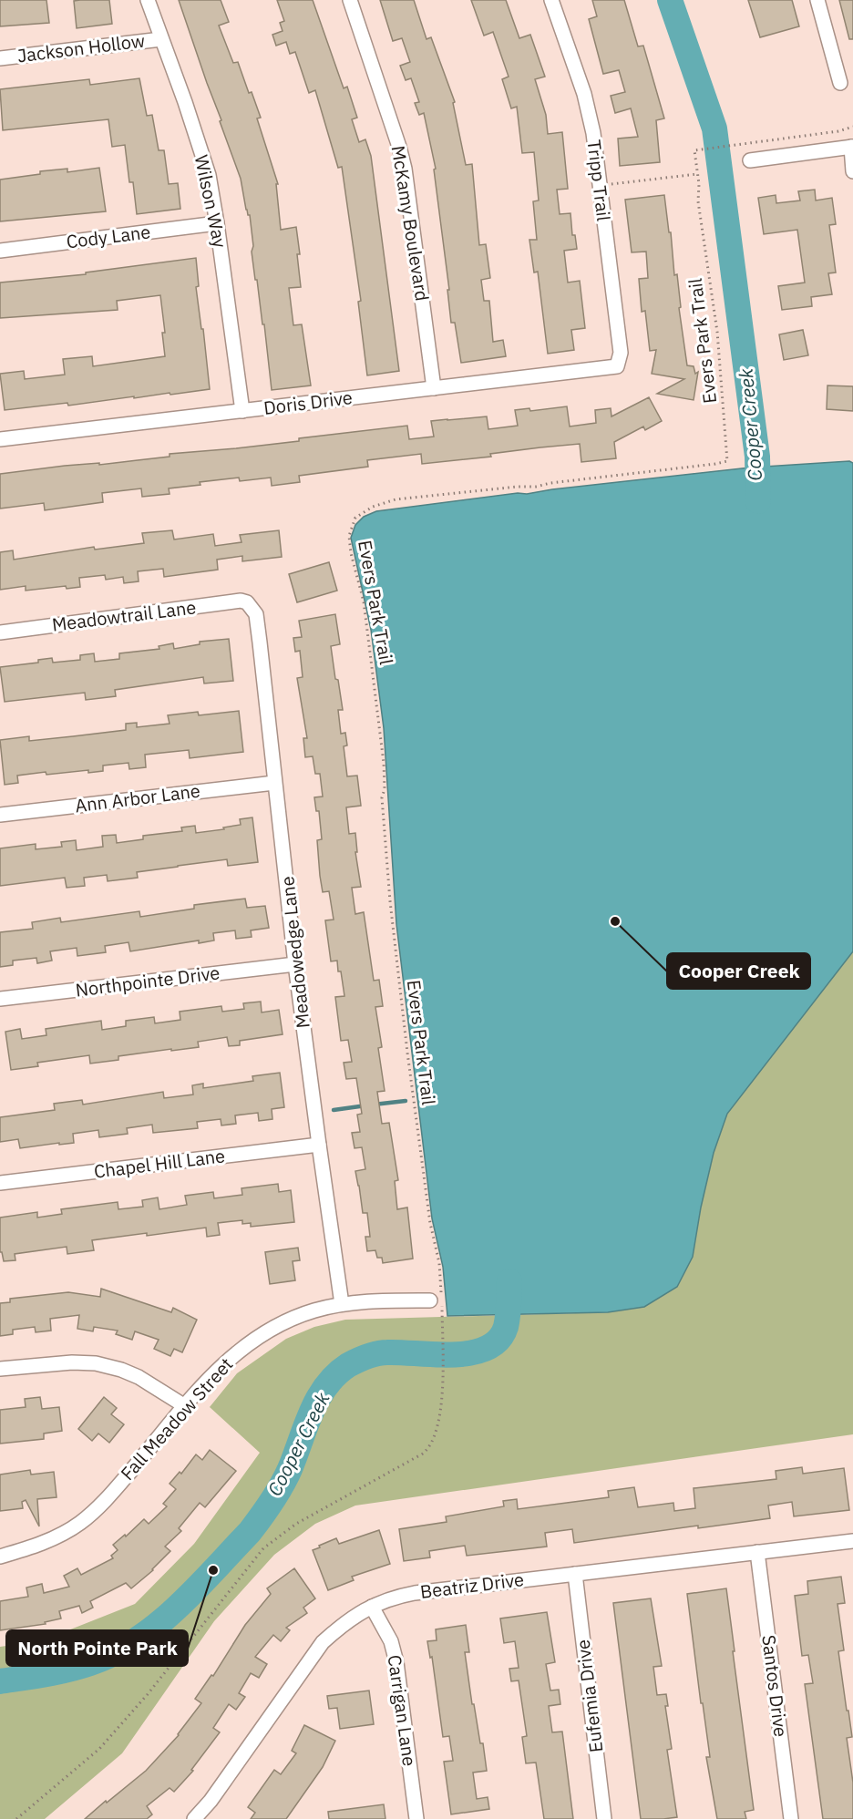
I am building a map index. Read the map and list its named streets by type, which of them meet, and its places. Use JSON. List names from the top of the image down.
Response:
{
  "streets": {
    "street": [
      "Jackson Hollow",
      "Tripp Trail",
      "Wilson Way",
      "McKamy Boulevard",
      "Cody Lane",
      "Doris Drive",
      "Meadowtrail Lane",
      "Ann Arbor Lane",
      "Meadowedge Lane",
      "Northpointe Drive",
      "Chapel Hill Lane",
      "Fall Meadow Street",
      "Beatriz Drive",
      "Santos Drive",
      "Eufemia Drive",
      "Carrigan Lane"
    ],
    "path": ["Evers Park Trail"]
  },
  "crossings": [
    ["Jackson Hollow", "Wilson Way"],
    ["Tripp Trail", "Doris Drive"],
    ["Wilson Way", "Cody Lane"],
    ["Wilson Way", "Doris Drive"],
    ["McKamy Boulevard", "Doris Drive"],
    ["Evers Park Trail", "Fall Meadow Street"],
    ["Meadowtrail Lane", "Meadowedge Lane"],
    ["Ann Arbor Lane", "Meadowedge Lane"],
    ["Meadowedge Lane", "Northpointe Drive"],
    ["Meadowedge Lane", "Chapel Hill Lane"],
    ["Meadowedge Lane", "Fall Meadow Street"],
    ["Beatriz Drive", "Santos Drive"],
    ["Beatriz Drive", "Eufemia Drive"],
    ["Beatriz Drive", "Carrigan Lane"]
  ],
  "water": ["Cooper Creek"],
  "places": ["Cooper Creek", "North Pointe Park"]
}
